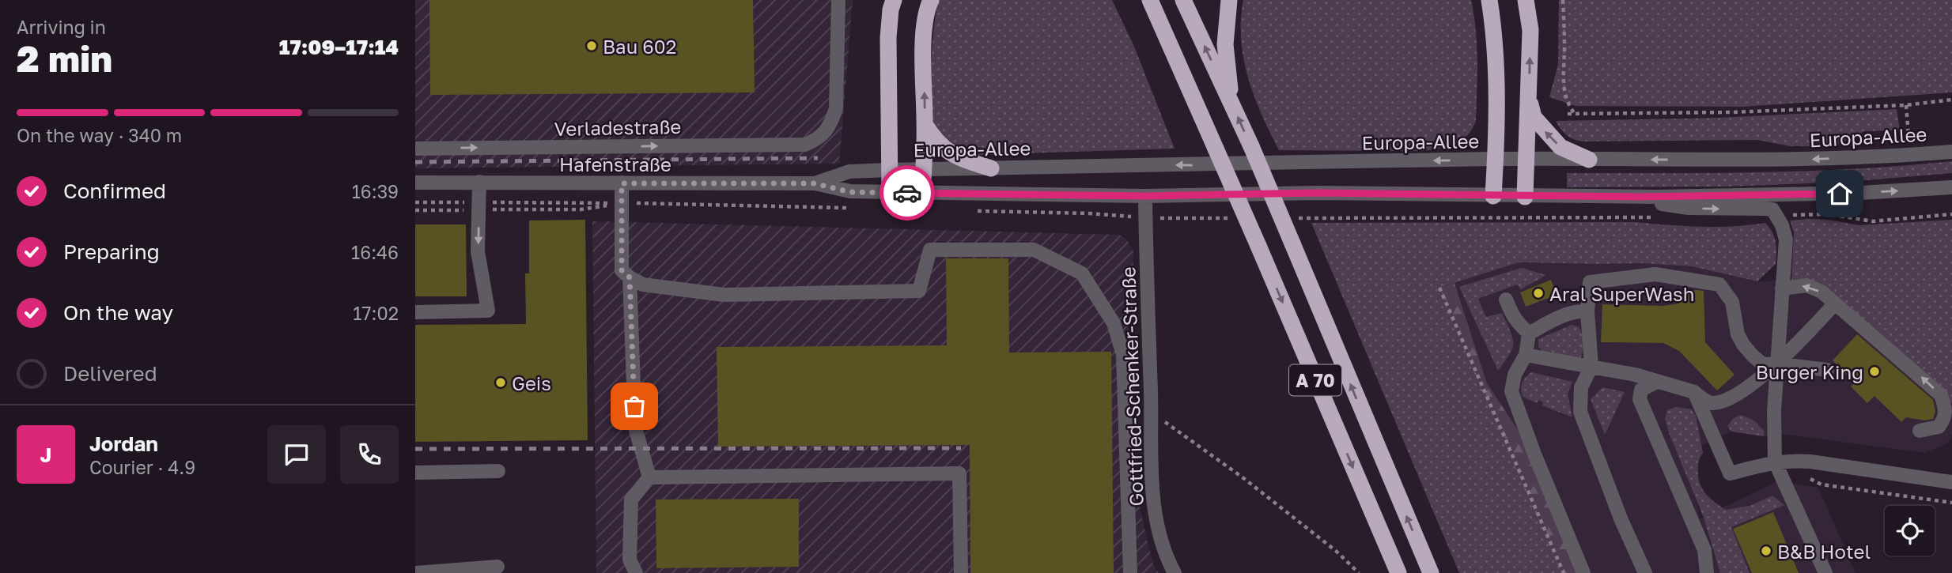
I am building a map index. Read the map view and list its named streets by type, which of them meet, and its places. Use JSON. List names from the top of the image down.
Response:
{
  "streets": {
    "highway": ["A 70"],
    "street": [
      "Verladestraße",
      "Europa-Allee",
      "Hafenstraße",
      "Gottfried-Schenker-Straße"
    ]
  },
  "crossings": [
    ["Europa-Allee", "Hafenstraße"]
  ],
  "one_way": ["Verladestraße"],
  "places": [
    "Bau 602",
    "Aral SuperWash",
    "Burger King",
    "Geis",
    "B&B Hotel"
  ],
  "page": {
    "heading": ["2 min", "Arriving in", "17:09–17:14"],
    "panel": ["Jordan", "Courier · 4.9"],
    "bar": "On the way · 340 m",
    "list": [
      ["Confirmed", "16:39"],
      ["Preparing", "16:46"],
      ["On the way", "17:02"],
      "Delivered"
    ],
    "round": "J"
  }
}
